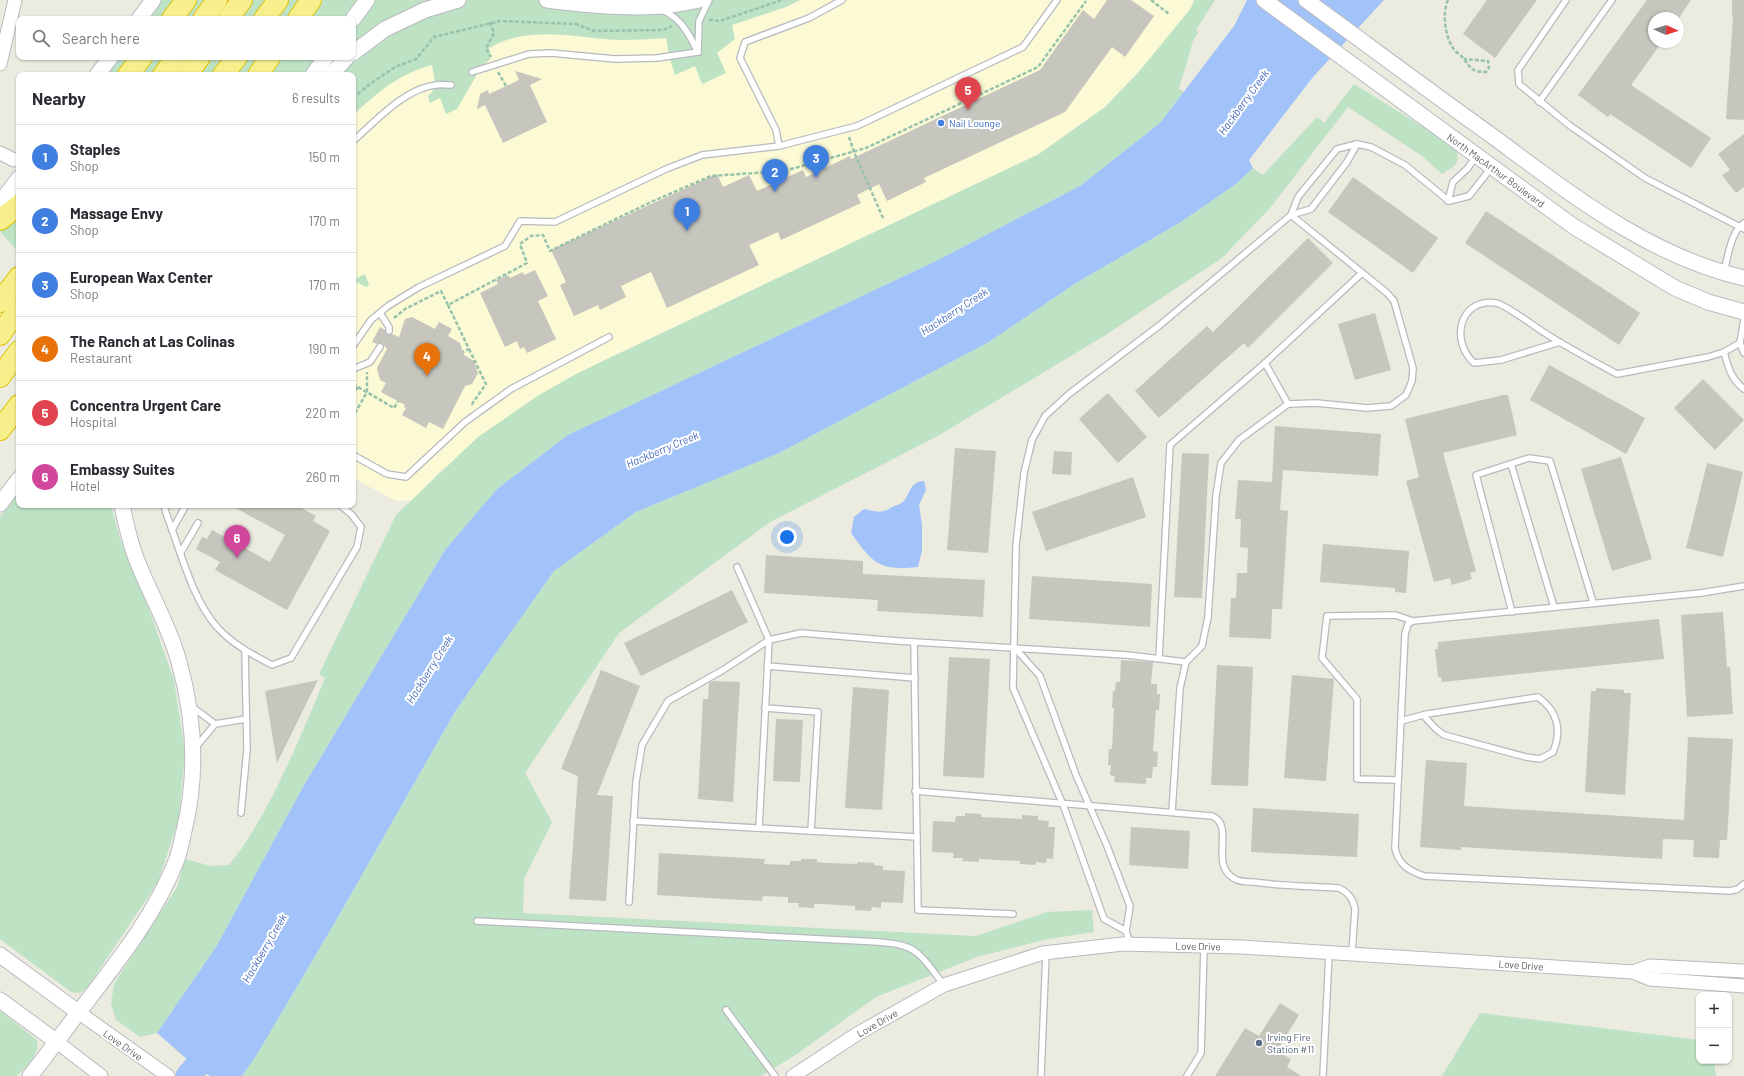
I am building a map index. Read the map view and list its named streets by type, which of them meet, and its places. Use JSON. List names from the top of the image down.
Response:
{
  "streets": {
    "main road": ["North MacArthur Boulevard"],
    "street": ["Love Drive"]
  },
  "water": ["Hackberry Creek"],
  "places": ["Nail Lounge", "Irving Fire Station #11"],
  "north": "right",
  "page": {
    "search": "Search here",
    "heading": ["Nearby", "6 results"],
    "pins": [
      "5",
      "3",
      "2",
      "1",
      "4",
      "6"
    ],
    "list": [
      {
        "mark": "1",
        "name": "Staples",
        "note": "Shop",
        "value": "150 m"
      },
      {
        "mark": "2",
        "name": "Massage Envy",
        "note": "Shop",
        "value": "170 m"
      },
      {
        "mark": "3",
        "name": "European Wax Center",
        "note": "Shop",
        "value": "170 m"
      },
      {
        "mark": "4",
        "name": "The Ranch at Las Colinas",
        "note": "Restaurant",
        "value": "190 m"
      },
      {
        "mark": "5",
        "name": "Concentra Urgent Care",
        "note": "Hospital",
        "value": "220 m"
      },
      {
        "mark": "6",
        "name": "Embassy Suites",
        "note": "Hotel",
        "value": "260 m"
      }
    ],
    "map_buttons": ["+", "−"]
  }
}
